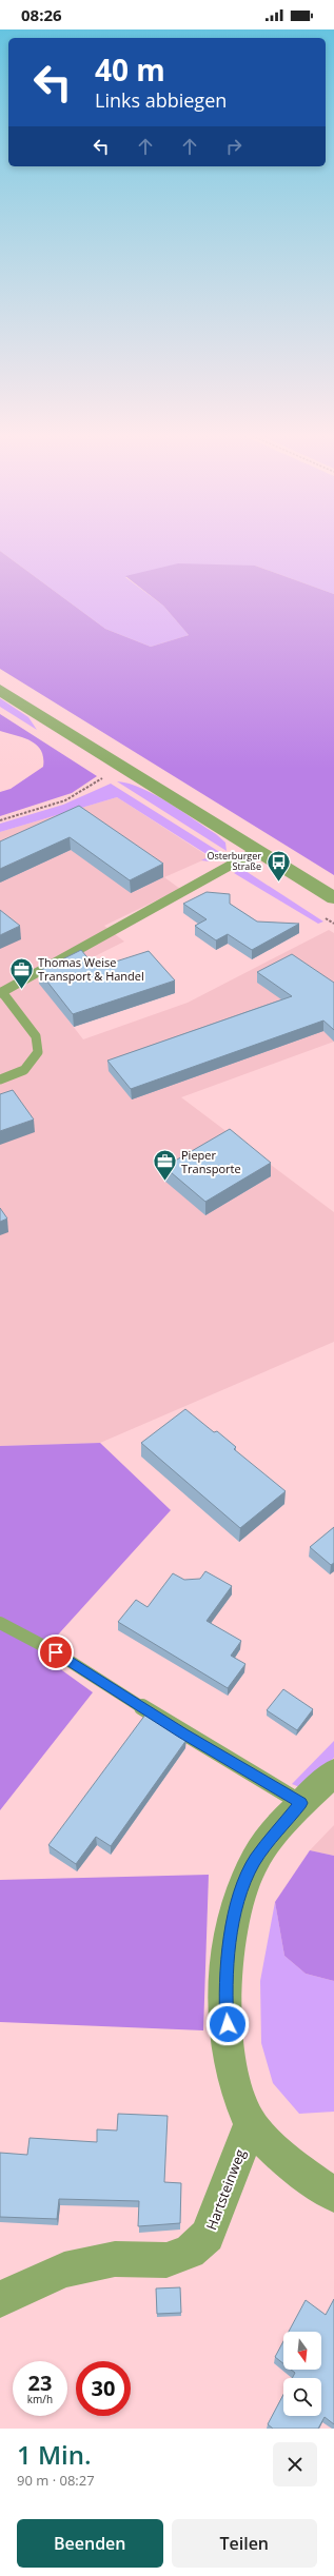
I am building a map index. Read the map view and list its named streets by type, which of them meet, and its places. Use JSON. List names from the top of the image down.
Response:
{
  "streets": {
    "street": ["Hartsteinweg"]
  },
  "places": {
    "bus stop": ["Osterburger Straße"],
    "office": ["Thomas Weise Transport & Handel", "Pieper Transporte"]
  },
  "north": "bottom",
  "page": {
    "status": "08:26",
    "turn": ["40 m", "Links abbiegen"],
    "speed": "23 km/h",
    "limit": "30",
    "heading": ["1 Min.", "90 m · 08:27"],
    "buttons": ["Beenden", "Teilen"]
  }
}
